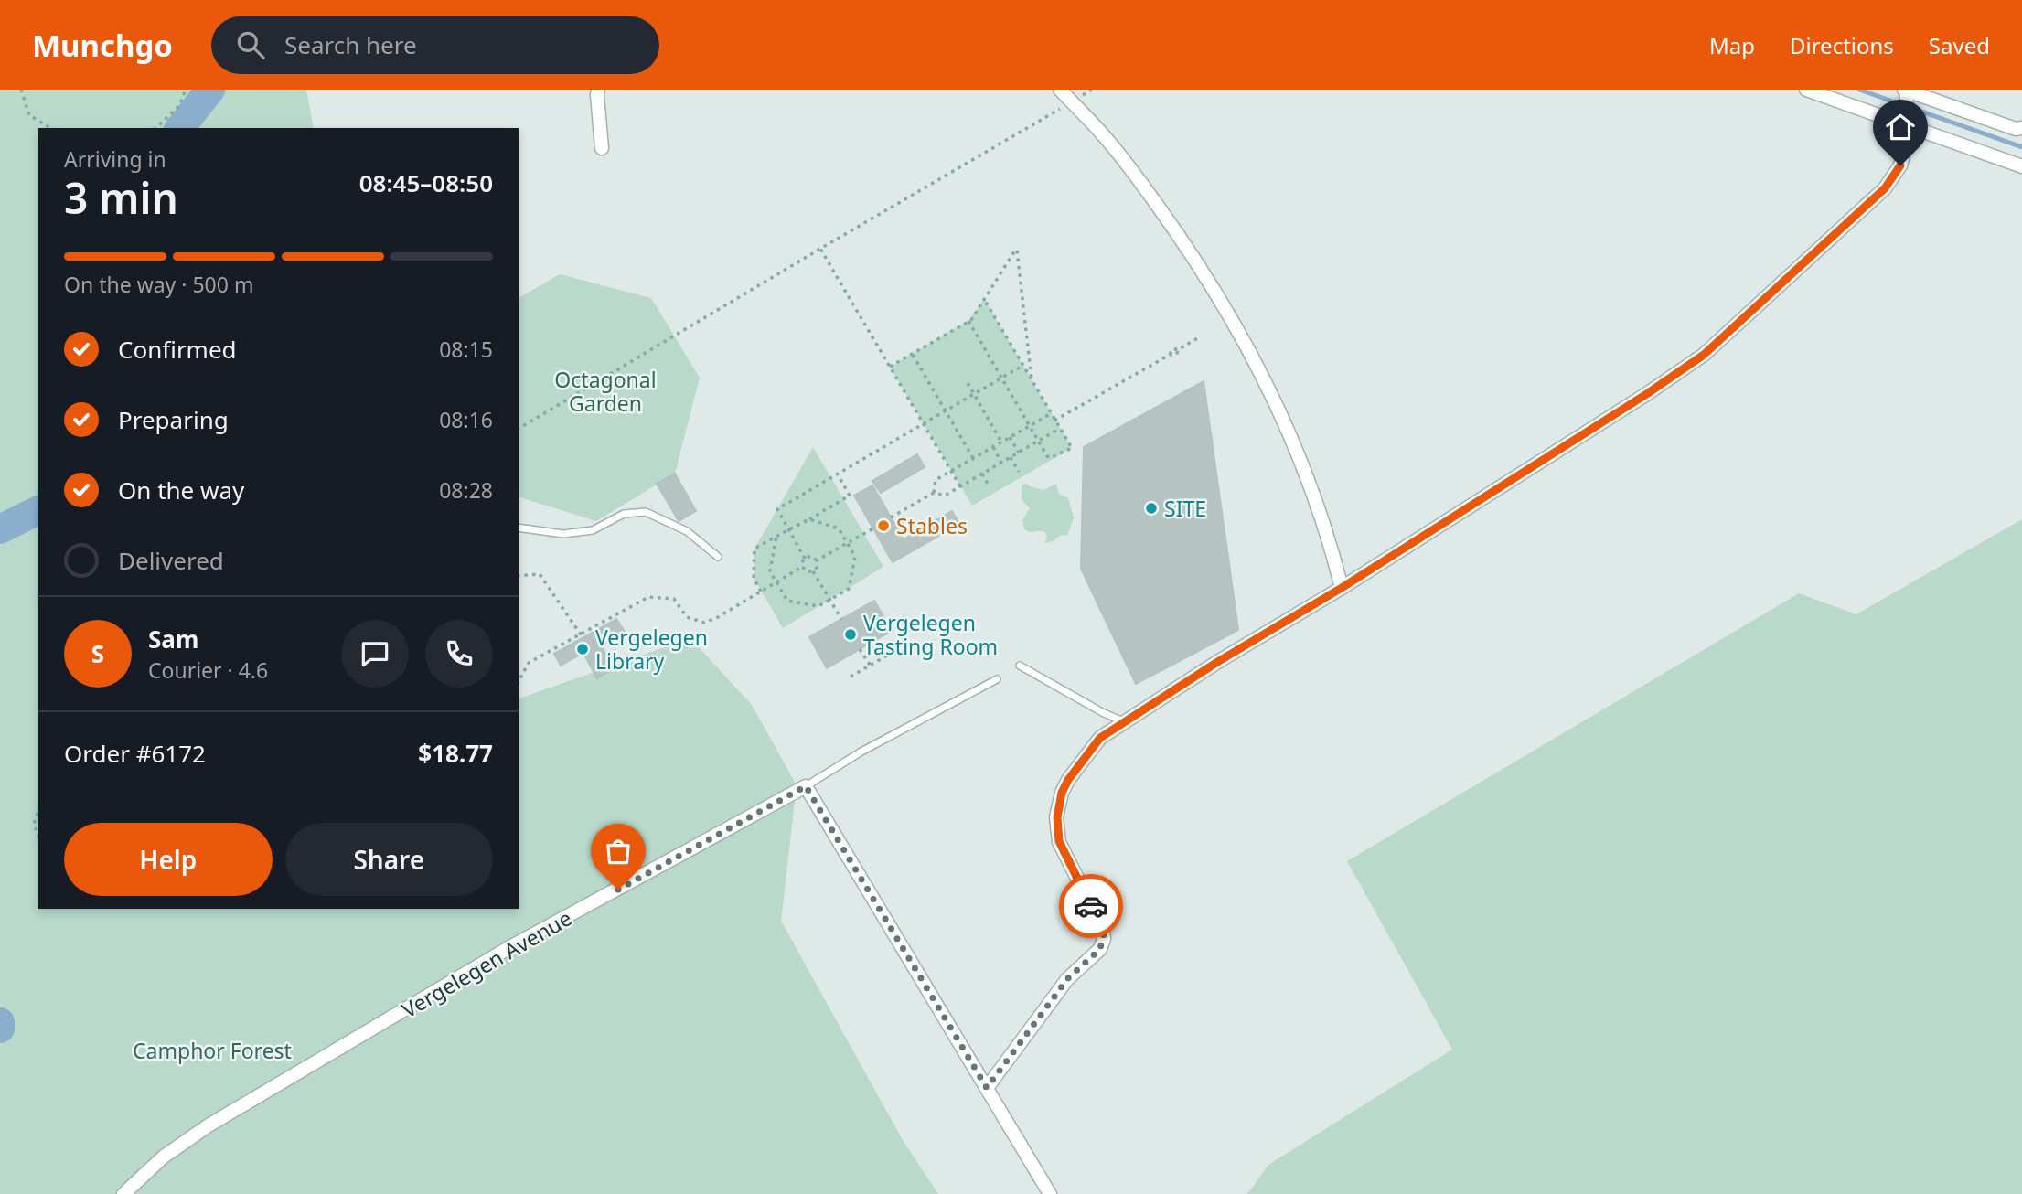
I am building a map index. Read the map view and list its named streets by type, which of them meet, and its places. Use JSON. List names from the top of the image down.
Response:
{
  "streets": {
    "street": ["Vergelegen Avenue"]
  },
  "parks": ["Octagonal Garden", "Camphor Forest"],
  "places": [
    "SITE",
    "Stables",
    "Vergelegen Tasting Room",
    "Vergelegen Library"
  ],
  "page": {
    "header": "Munchgo",
    "search": "Search here",
    "nav": ["Map", "Directions", "Saved"],
    "heading": ["3 min", "Arriving in", "08:45–08:50"],
    "panel": [
      "Sam",
      "Courier · 4.6",
      "Order #6172",
      "$18.77"
    ],
    "bar": "On the way · 500 m",
    "list": [
      ["Confirmed", "08:15"],
      ["Preparing", "08:16"],
      ["On the way", "08:28"],
      "Delivered"
    ],
    "round": "S",
    "buttons": ["Help", "Share"]
  }
}
